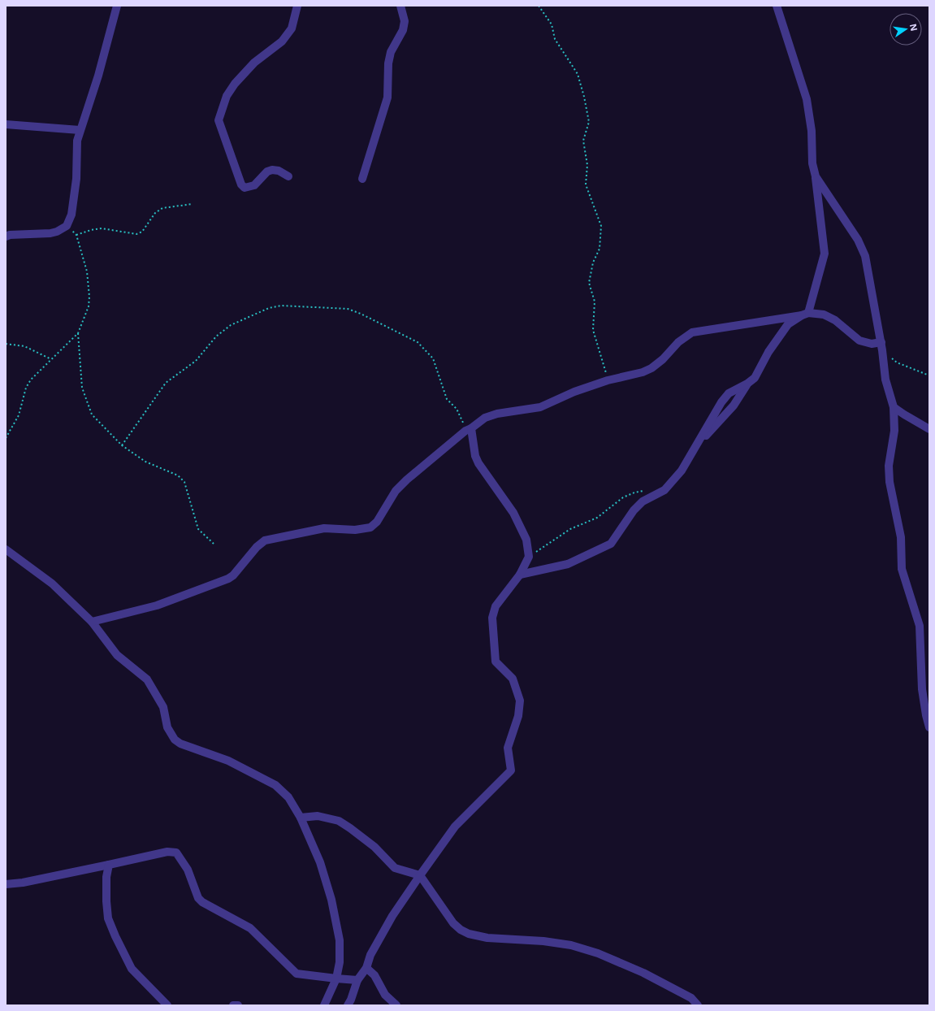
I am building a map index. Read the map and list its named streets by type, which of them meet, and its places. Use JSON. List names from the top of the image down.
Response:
{
  "north": "right"
}
